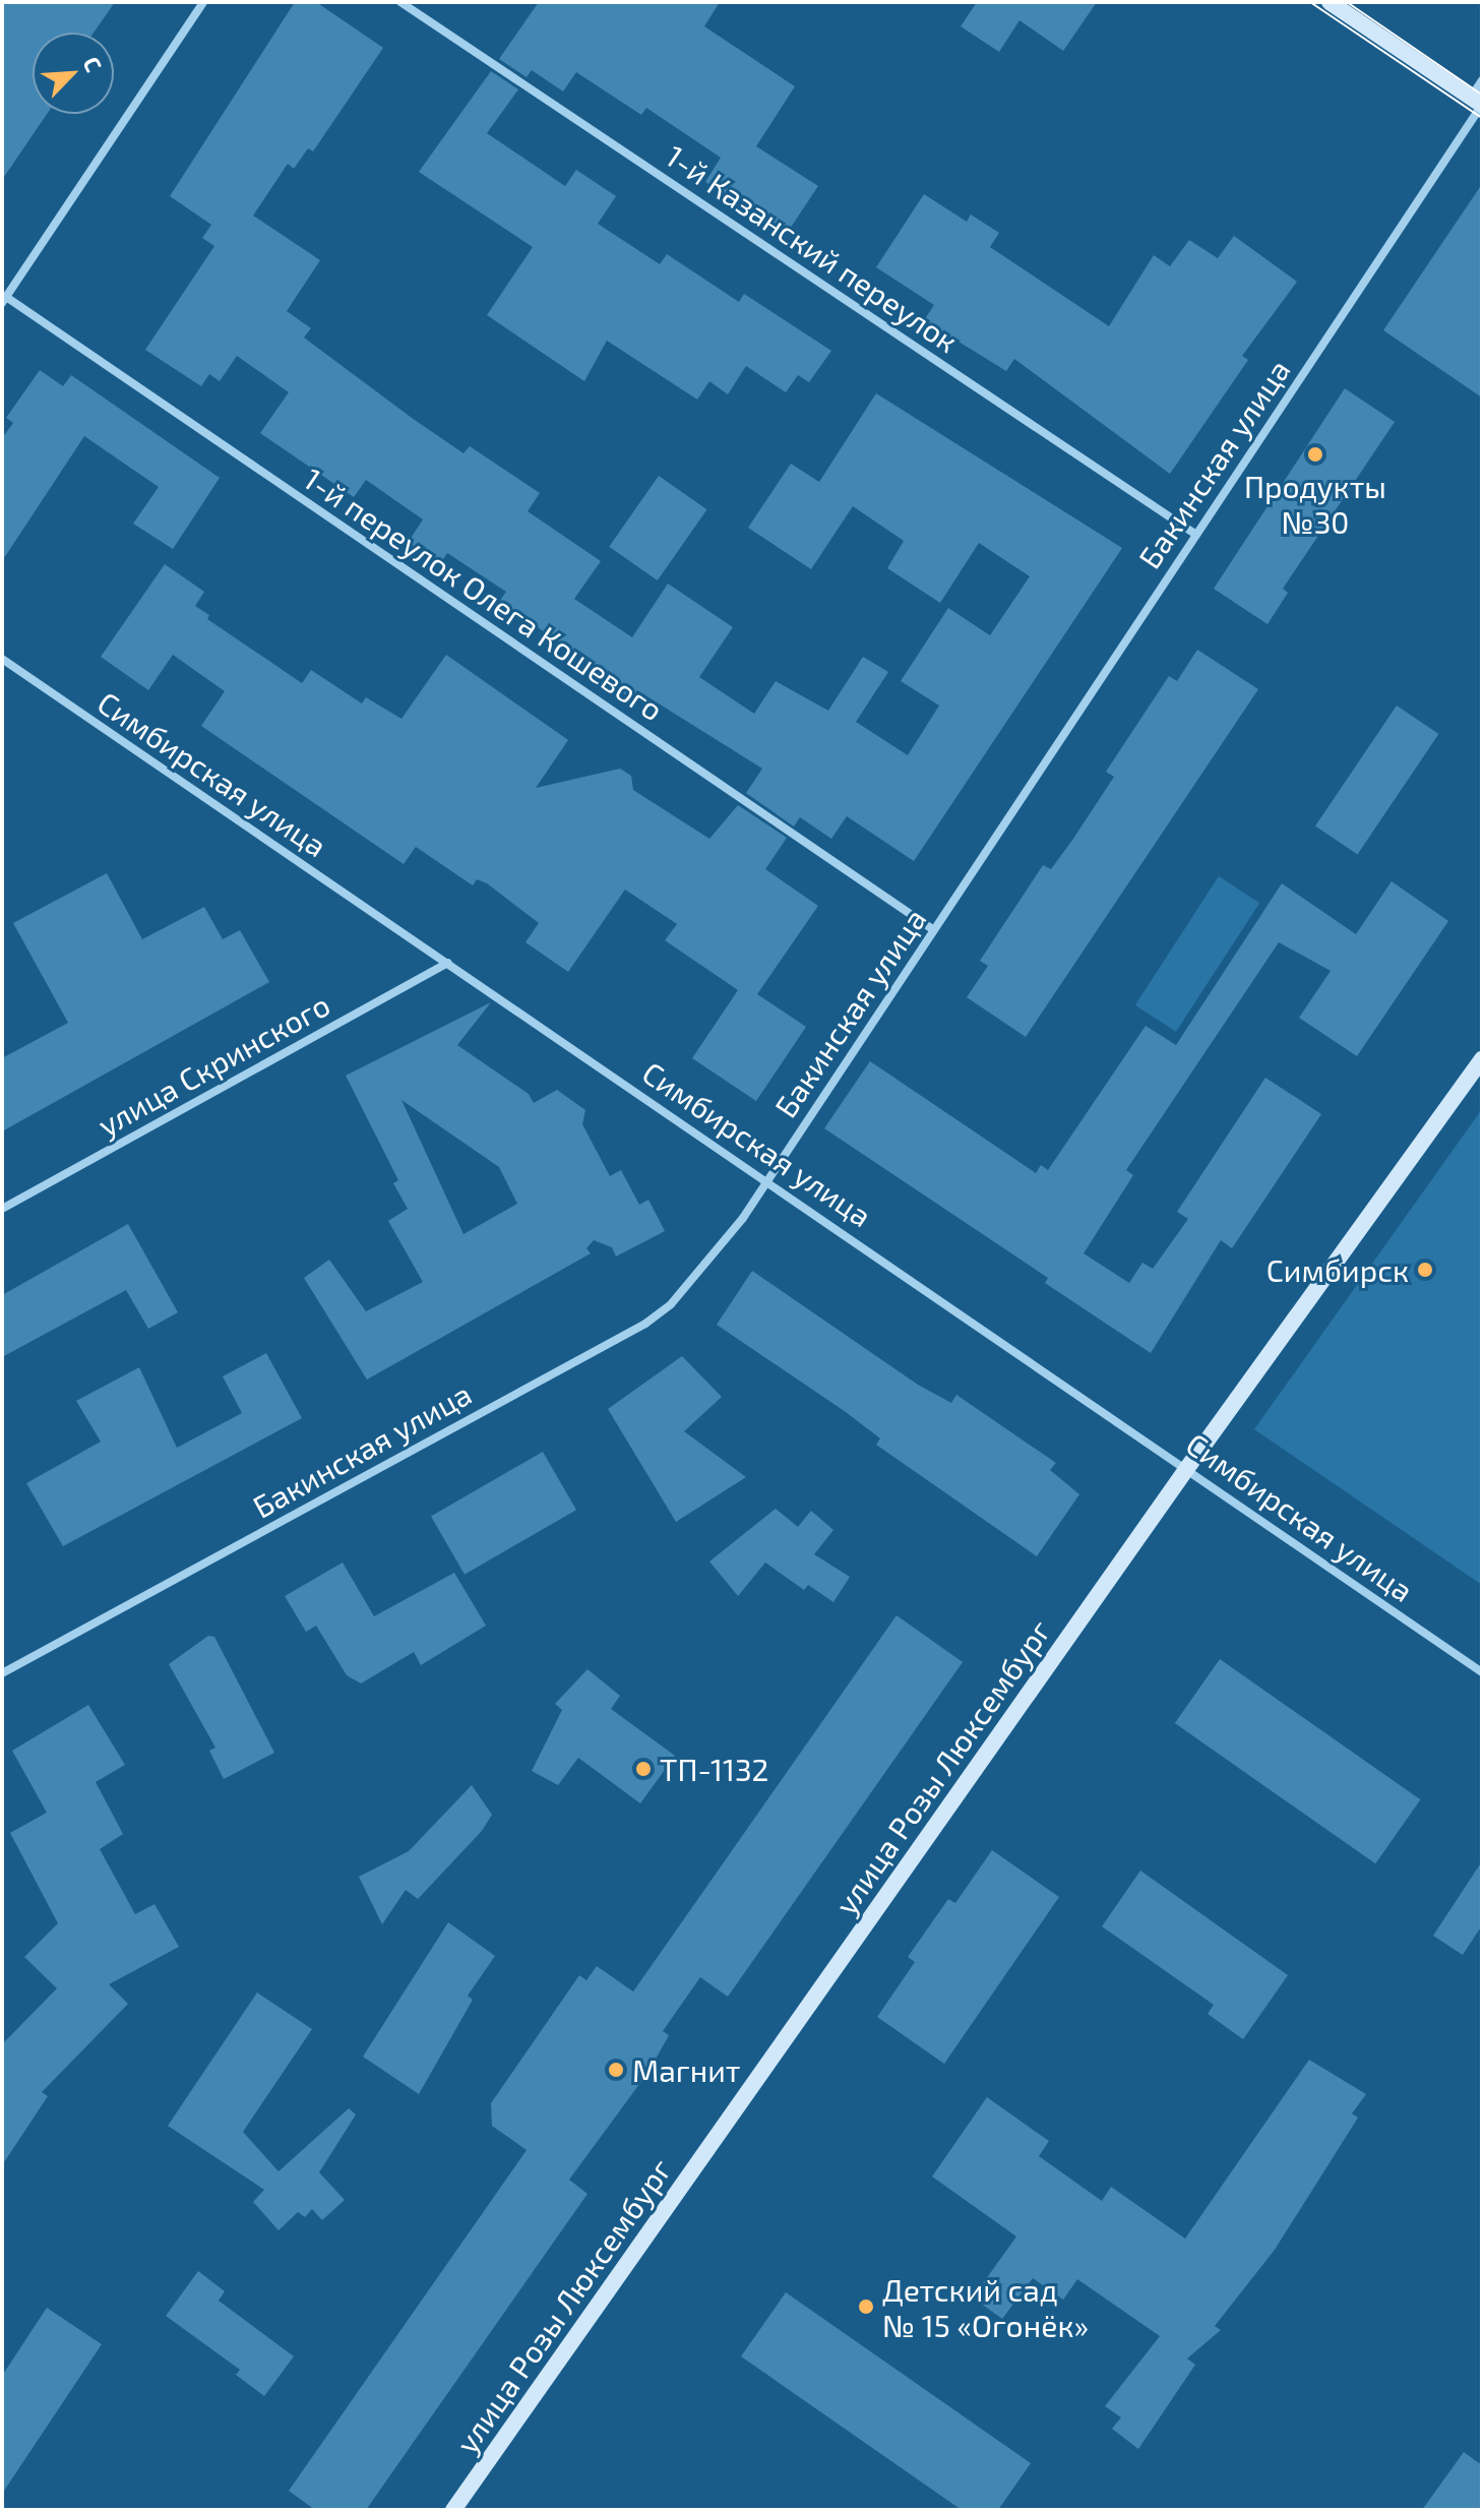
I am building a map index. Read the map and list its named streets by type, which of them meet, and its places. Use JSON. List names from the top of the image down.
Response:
{
  "streets": {
    "main road": ["улица Розы Люксембург"],
    "street": [
      "1-й Казанский переулок",
      "Бакинская улица",
      "1-й переулок Олега Кошевого",
      "Симбирская улица",
      "улица Скринского"
    ]
  },
  "crossings": [
    ["1-й Казанский переулок", "Бакинская улица"],
    ["Бакинская улица", "1-й переулок Олега Кошевого"],
    ["Бакинская улица", "Симбирская улица"],
    ["Симбирская улица", "улица Скринского"],
    ["Симбирская улица", "улица Розы Люксембург"]
  ],
  "places": [
    "Продукты №30",
    "Симбирск",
    "ТП-1132",
    "Магнит",
    "Детский сад № 15 «Огонёк»"
  ],
  "north": "top right"
}
